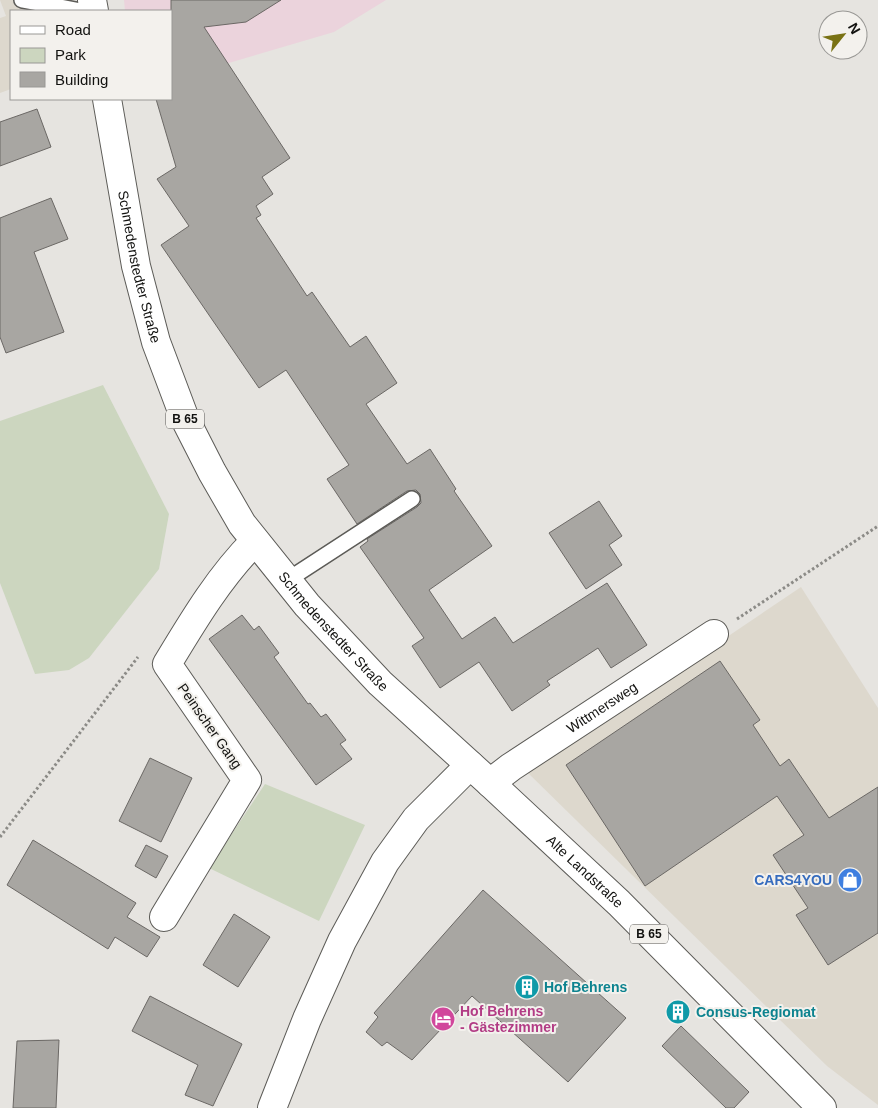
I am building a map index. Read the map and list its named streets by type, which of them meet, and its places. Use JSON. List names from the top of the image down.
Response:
{
  "streets": {
    "main road": [
      "Schmedenstedter Straße",
      "B 65",
      "Wittmersweg",
      "Peinscher Gang",
      "Alte Landstraße"
    ]
  },
  "crossings": [
    ["Schmedenstedter Straße", "Peinscher Gang"],
    ["Schmedenstedter Straße", "Alte Landstraße"],
    ["Wittmersweg", "Alte Landstraße"]
  ],
  "places": {
    "shop": ["CARS4YOU"],
    "building": ["Hof Behrens", "Consus-Regiomat"],
    "hotel": ["Hof Behrens - Gästezimmer"]
  },
  "legend": ["Road", "Park", "Building"],
  "north": "top right"
}
